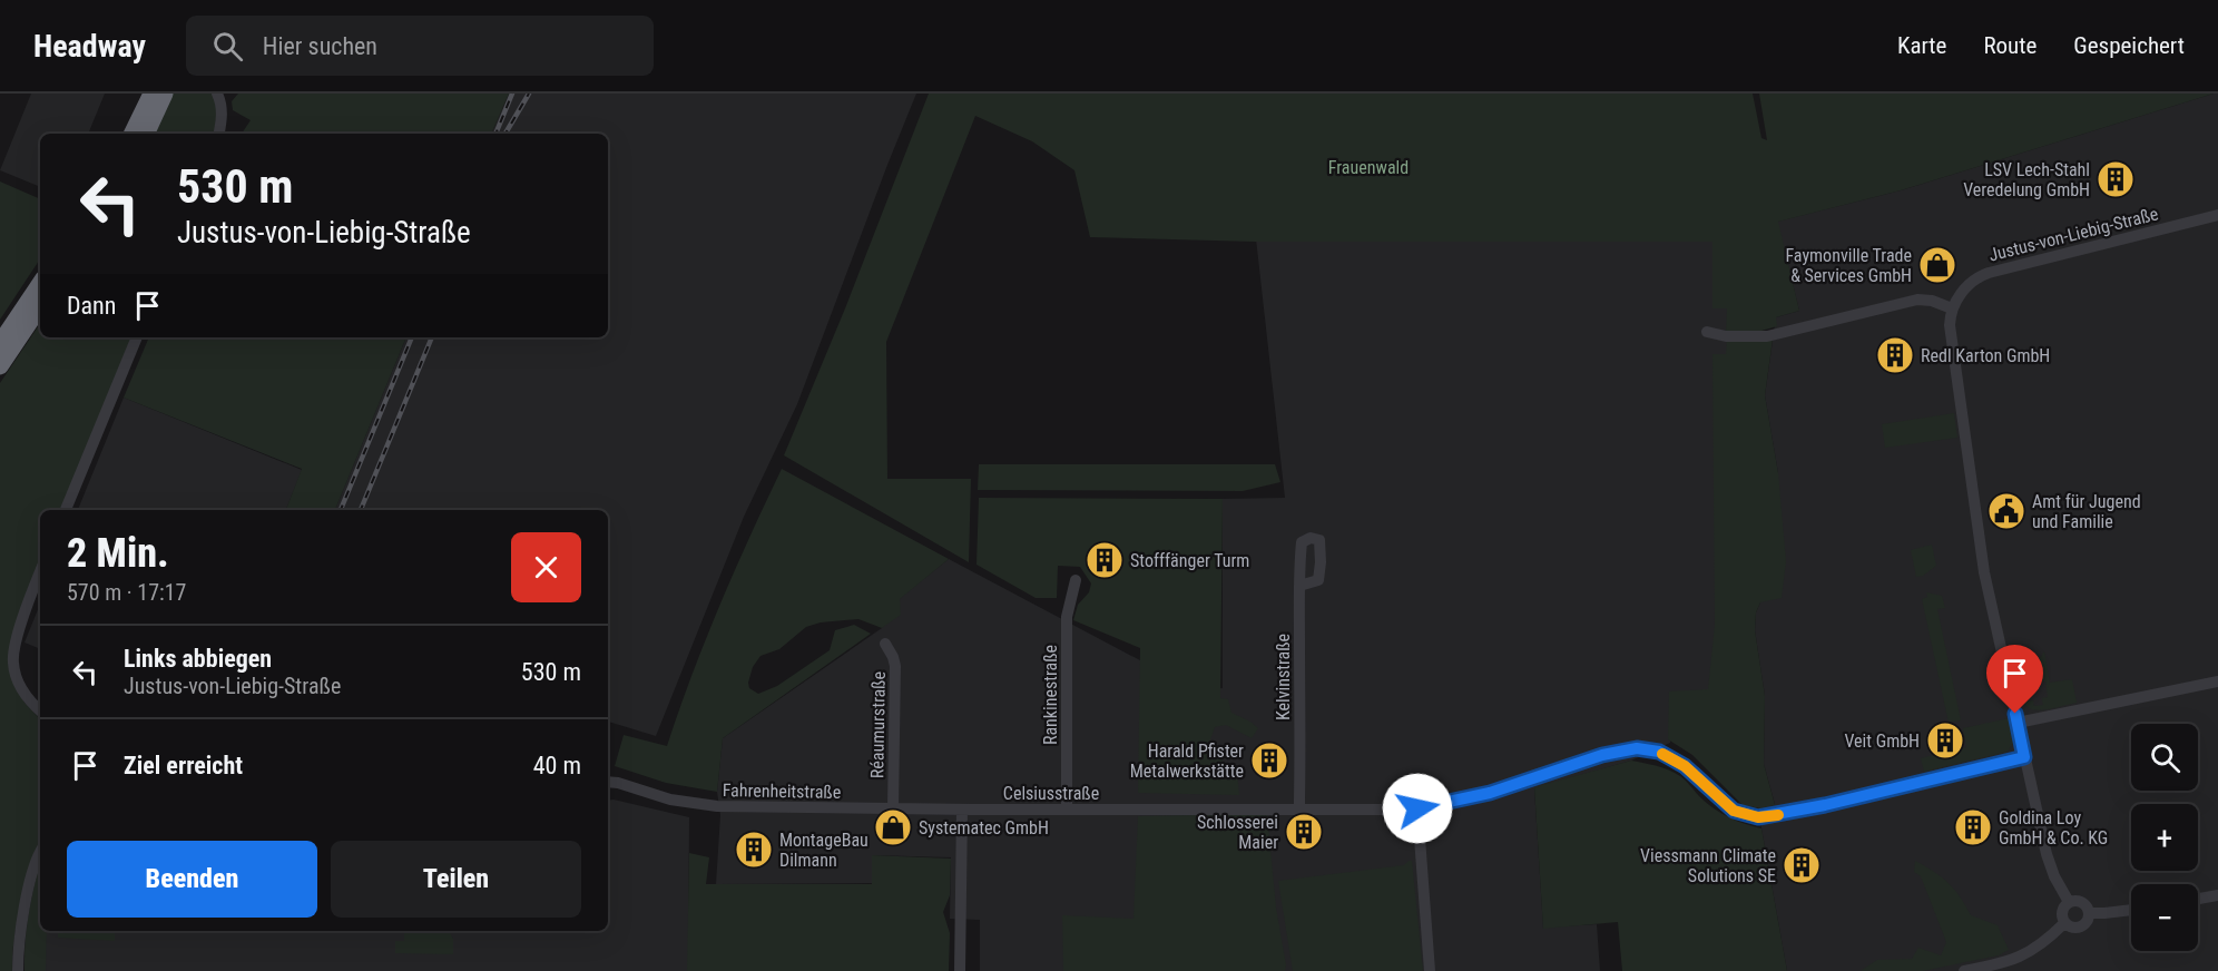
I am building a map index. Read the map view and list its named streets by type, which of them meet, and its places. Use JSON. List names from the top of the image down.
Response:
{
  "streets": {
    "street": [
      "Justus-von-Liebig-Straße",
      "Kelvinstraße",
      "Rankinestraße",
      "Réaumurstraße",
      "Fahrenheitstraße",
      "Celsiusstraße"
    ]
  },
  "crossings": [
    ["Kelvinstraße", "Celsiusstraße"],
    ["Rankinestraße", "Celsiusstraße"],
    ["Réaumurstraße", "Fahrenheitstraße"],
    ["Fahrenheitstraße", "Celsiusstraße"]
  ],
  "parks": ["Frauenwald"],
  "places": {
    "building": [
      "LSV Lech-Stahl Veredelung GmbH",
      "Redl Karton GmbH",
      "Stofffänger Turm",
      "Veit GmbH",
      "Harald Pfister Metalwerkstätte",
      "Goldina Loy GmbH & Co. KG",
      "Schlosserei Maier",
      "MontageBau Dilmann",
      "Viessmann Climate Solutions SE"
    ],
    "shop": ["Faymonville Trade & Services GmbH", "Systematec GmbH"],
    "public building": ["Amt für Jugend und Familie"]
  },
  "page": {
    "header": "Headway",
    "search": "Hier suchen",
    "nav": ["Karte", "Route", "Gespeichert"],
    "turn": ["530 m", "Justus-von-Liebig-Straße"],
    "then": "Dann",
    "heading": ["2 Min.", "570 m · 17:17"],
    "list": [
      {
        "name": "Links abbiegen",
        "note": "Justus-von-Liebig-Straße",
        "value": "530 m"
      },
      {
        "name": "Ziel erreicht",
        "value": "40 m"
      }
    ],
    "map_buttons": ["+", "−"],
    "buttons": ["Beenden", "Teilen"]
  }
}
